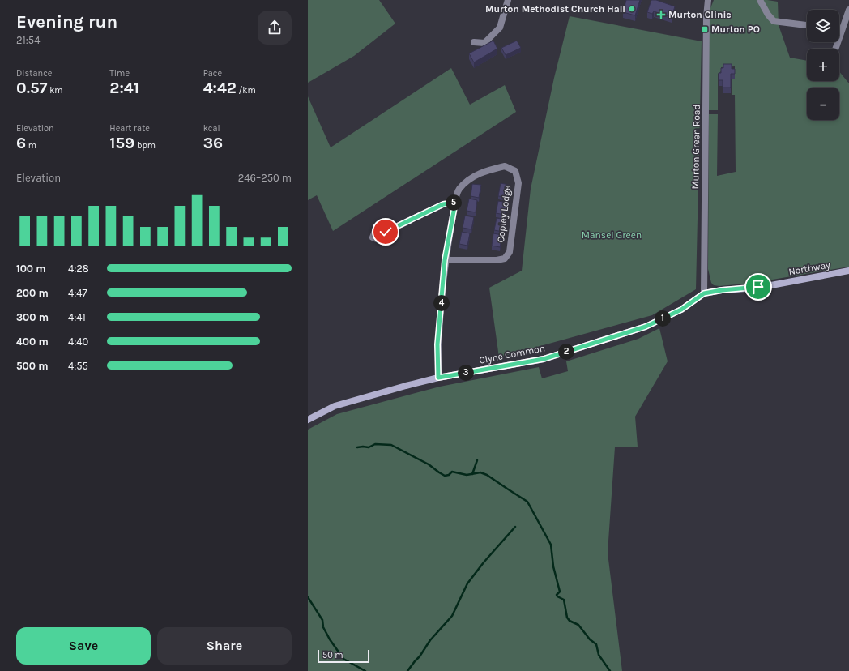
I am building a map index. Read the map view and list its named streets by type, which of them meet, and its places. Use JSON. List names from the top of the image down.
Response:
{
  "streets": {
    "main road": ["Northway", "Clyne Common"],
    "street": ["Murton Green Road", "Copley Lodge"]
  },
  "crossings": [
    ["Murton Green Road", "Northway"],
    ["Copley Lodge", "Clyne Common"],
    ["Northway", "Clyne Common"]
  ],
  "parks": ["Mansel Green"],
  "places": {
    "other": ["Murton Methodist Church Hall"],
    "health": ["Murton Clinic"],
    "transit": ["Murton PO"]
  },
  "scale_bar": "50 m",
  "page": {
    "heading": ["Evening run", "21:54"],
    "map_buttons": ["+", "−"],
    "stats": [
      ["Distance", "0.57 km"],
      ["Time", "2:41"],
      ["Pace", "4:42 /km"],
      ["Elevation", "6 m"],
      ["Heart rate", "159 bpm"],
      ["kcal", "36"]
    ],
    "chart": ["Elevation", "246–250 m"],
    "pins": [
      "5",
      "4",
      "1",
      "2",
      "3"
    ],
    "list": [
      {
        "name": "100 m",
        "note": "4:28"
      },
      {
        "name": "200 m",
        "note": "4:47"
      },
      {
        "name": "300 m",
        "note": "4:41"
      },
      {
        "name": "400 m",
        "note": "4:40"
      },
      {
        "name": "500 m",
        "note": "4:55"
      }
    ],
    "buttons": ["Save", "Share"],
    "scale": "50 m"
  }
}
